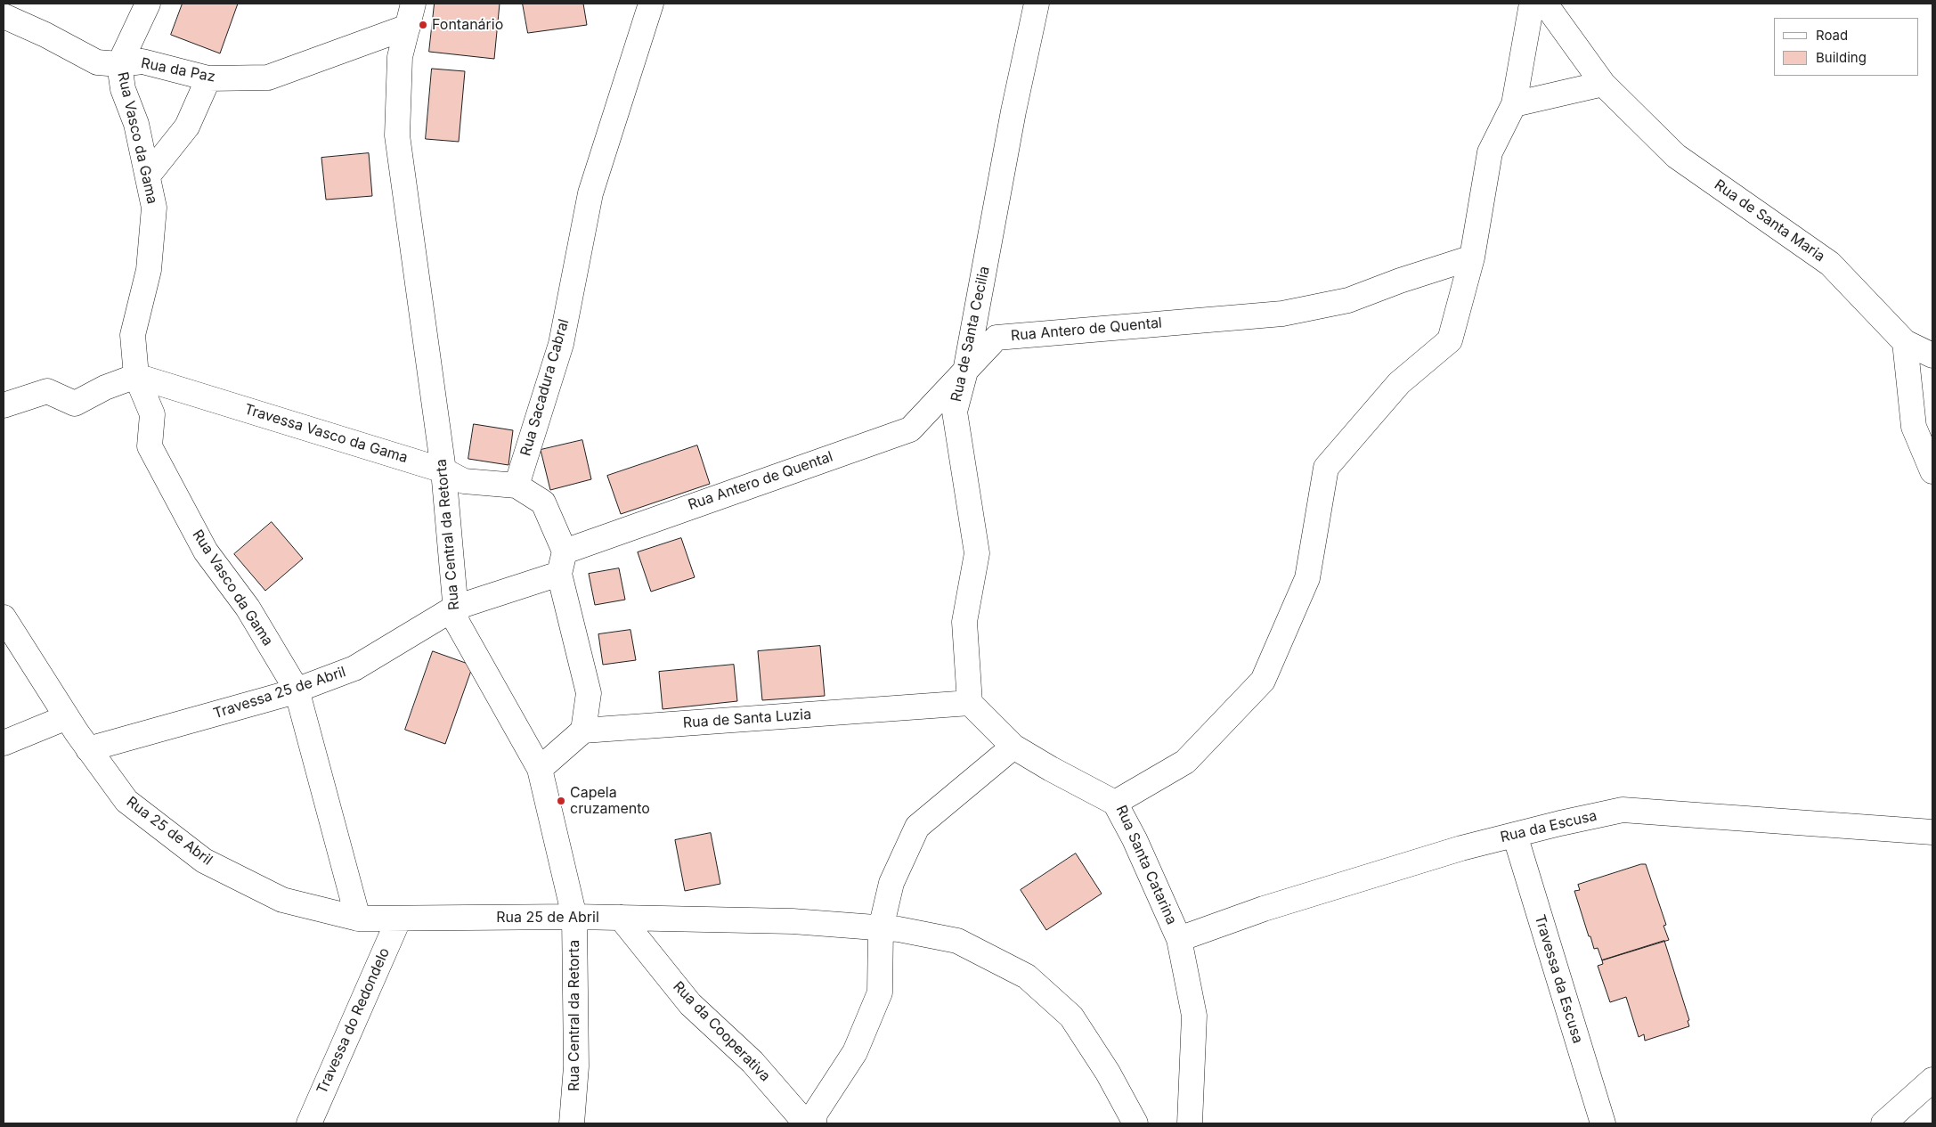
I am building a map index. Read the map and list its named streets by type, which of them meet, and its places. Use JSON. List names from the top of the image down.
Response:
{
  "streets": {
    "street": [
      "Rua da Paz",
      "Rua Vasco da Gama",
      "Rua de Santa Maria",
      "Rua Antero de Quental",
      "Rua de Santa Cecilia",
      "Rua Sacadura Cabral",
      "Travessa Vasco da Gama",
      "Rua Central da Retorta",
      "Travessa 25 de Abril",
      "Rua de Santa Luzia",
      "Rua da Escusa",
      "Rua 25 de Abril",
      "Rua Santa Catarina",
      "Travessa da Escusa",
      "Travessa do Redondelo",
      "Rua da Cooperativa"
    ]
  },
  "crossings": [
    ["Rua da Paz", "Rua Vasco da Gama"],
    ["Rua da Paz", "Rua Central da Retorta"],
    ["Rua Vasco da Gama", "Travessa Vasco da Gama"],
    ["Rua Vasco da Gama", "Travessa 25 de Abril"],
    ["Rua Vasco da Gama", "Rua 25 de Abril"],
    ["Rua Antero de Quental", "Rua de Santa Cecilia"],
    ["Rua Antero de Quental", "Travessa 25 de Abril"],
    ["Rua Antero de Quental", "Rua Santa Catarina"],
    ["Rua de Santa Cecilia", "Rua de Santa Luzia"],
    ["Rua Sacadura Cabral", "Travessa Vasco da Gama"],
    ["Travessa Vasco da Gama", "Rua Central da Retorta"],
    ["Rua Central da Retorta", "Travessa 25 de Abril"],
    ["Rua Central da Retorta", "Rua 25 de Abril"],
    ["Travessa 25 de Abril", "Rua 25 de Abril"],
    ["Rua da Escusa", "Rua Santa Catarina"],
    ["Rua da Escusa", "Travessa da Escusa"],
    ["Rua 25 de Abril", "Travessa do Redondelo"],
    ["Rua 25 de Abril", "Rua da Cooperativa"]
  ],
  "places": ["Fontanário", "Capela cruzamento"],
  "legend": ["Road", "Building"]
}
